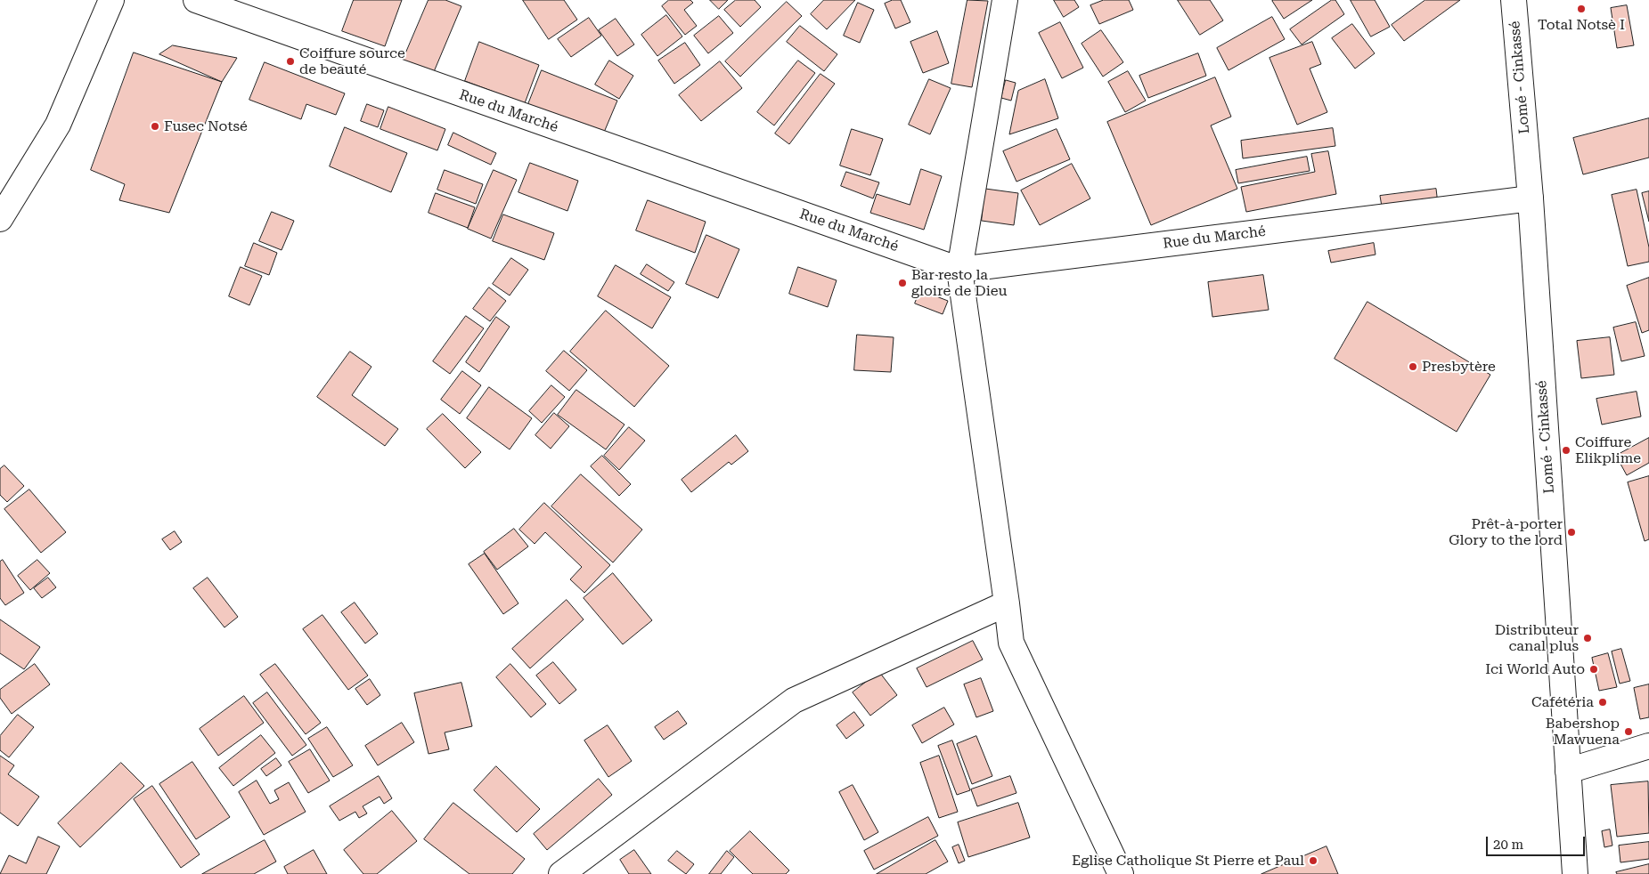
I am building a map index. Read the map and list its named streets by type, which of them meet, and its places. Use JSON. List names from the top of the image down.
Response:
{
  "streets": {
    "main road": ["Lomé - Cinkassé", "Rue du Marché"]
  },
  "crossings": [
    ["Lomé - Cinkassé", "Rue du Marché"]
  ],
  "places": [
    "Total Notsè I",
    "Coiffure source de beauté",
    "Fusec Notsé",
    "Bar resto la gloire de Dieu",
    "Presbytère",
    "Coiffure Elikplime",
    "Prêt-à-porter Glory to the lord",
    "Distributeur canal plus",
    "Ici World Auto",
    "Cafétéria",
    "Babershop Mawuena",
    "Eglise Catholique St Pierre et Paul"
  ],
  "scale_bar": "20 m"
}
